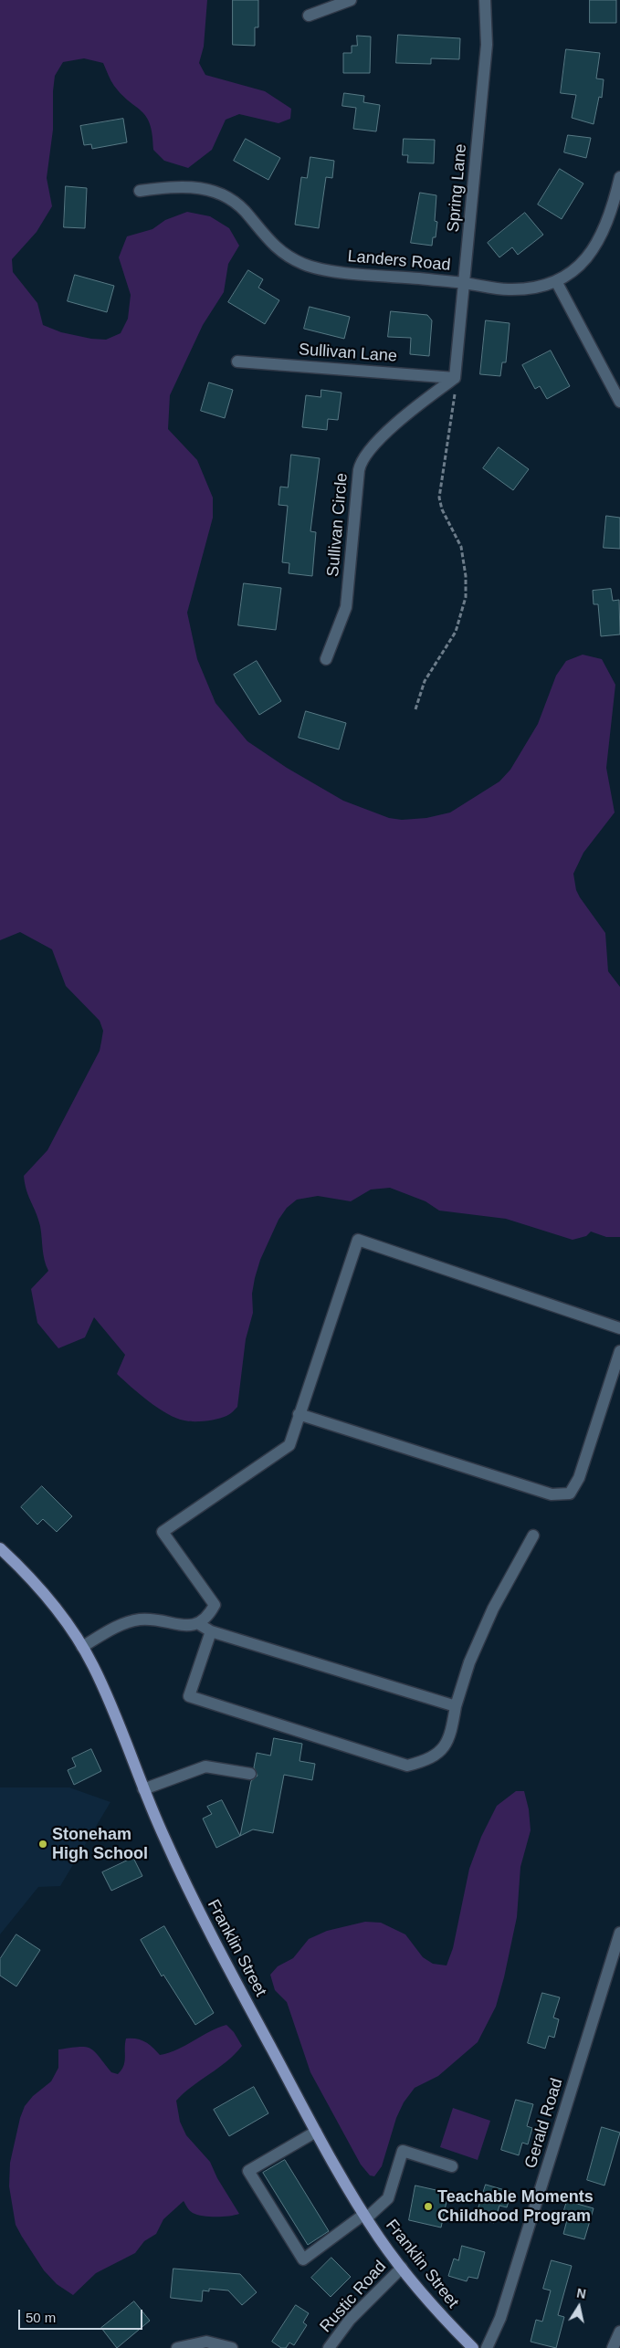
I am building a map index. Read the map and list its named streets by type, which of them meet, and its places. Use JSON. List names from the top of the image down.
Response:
{
  "streets": {
    "main road": ["Franklin Street"],
    "street": [
      "Spring Lane",
      "Landers Road",
      "Sullivan Lane",
      "Sullivan Circle",
      "Gerald Road",
      "Rustic Road"
    ]
  },
  "crossings": [
    ["Spring Lane", "Landers Road"],
    ["Spring Lane", "Sullivan Lane"],
    ["Spring Lane", "Sullivan Circle"],
    ["Sullivan Lane", "Sullivan Circle"],
    ["Franklin Street", "Rustic Road"]
  ],
  "places": ["Stoneham High School", "Teachable Moments Childhood Program"],
  "scale_bar": "50 m",
  "north": "top"
}
